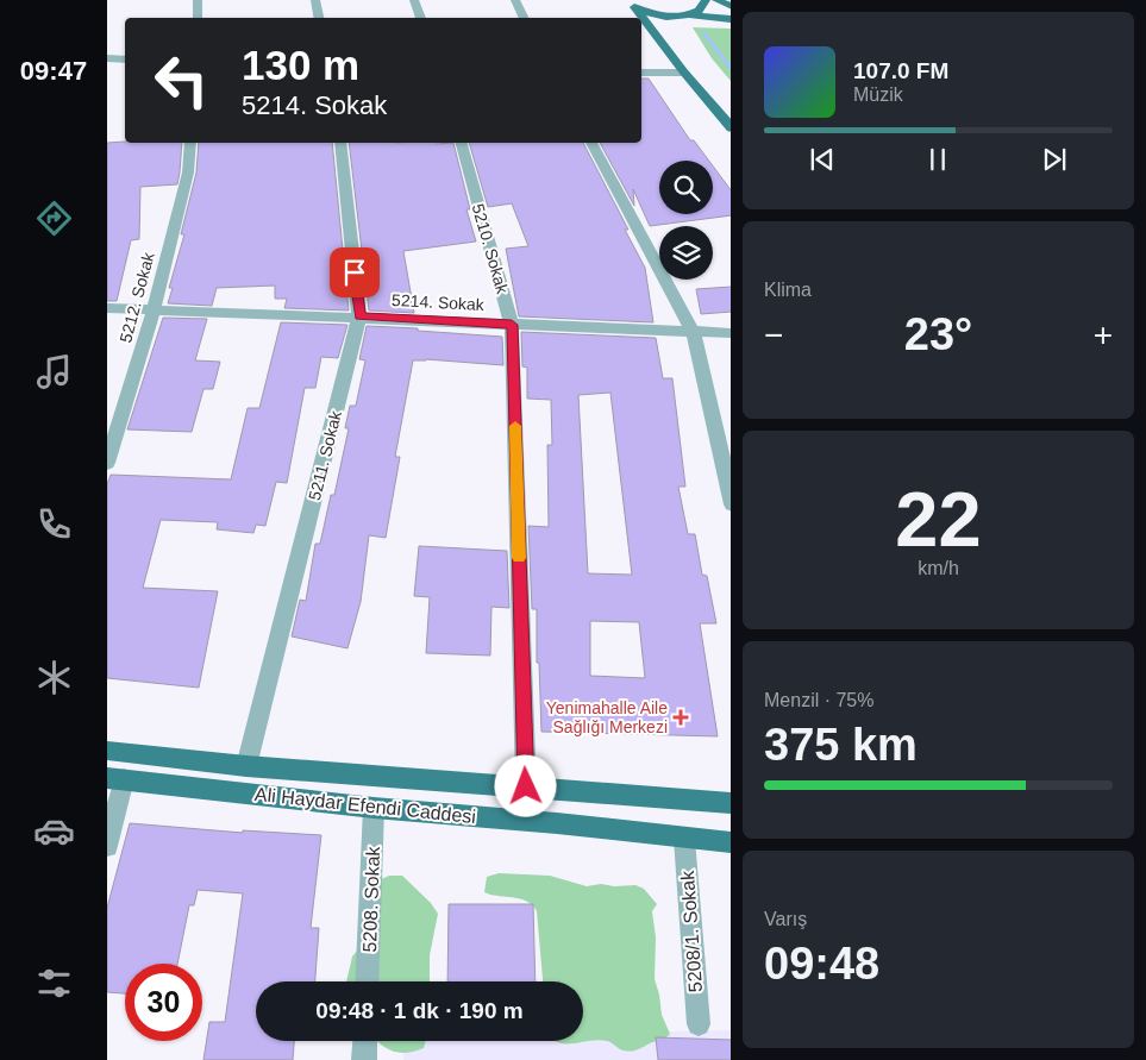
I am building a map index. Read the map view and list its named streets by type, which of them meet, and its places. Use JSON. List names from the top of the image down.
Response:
{
  "streets": {
    "main road": ["Ali Haydar Efendi Caddesi"],
    "street": [
      "5210. Sokak",
      "5212. Sokak",
      "5214. Sokak",
      "5211. Sokak",
      "5208. Sokak",
      "5208/1. Sokak"
    ]
  },
  "crossings": [
    ["5210. Sokak", "5214. Sokak"],
    ["5210. Sokak", "Ali Haydar Efendi Caddesi"],
    ["5212. Sokak", "5214. Sokak"],
    ["5214. Sokak", "5211. Sokak"],
    ["5211. Sokak", "Ali Haydar Efendi Caddesi"],
    ["Ali Haydar Efendi Caddesi", "5208. Sokak"],
    ["Ali Haydar Efendi Caddesi", "5208/1. Sokak"]
  ],
  "places": {
    "health": ["Yenimahalle Aile Sağlığı Merkezi"]
  },
  "page": {
    "tabs": "09:47",
    "turn": ["130 m", "5214. Sokak"],
    "song": ["107.0 FM", "Müzik"],
    "tile": [
      "Klima",
      ["22", "km/h"],
      ["Menzil · 75%", "375 km"],
      ["Varış", "09:48"]
    ],
    "heat": ["−", "23°", "+"],
    "limit": "30",
    "trip": "09:48 · 1 dk · 190 m"
  }
}
